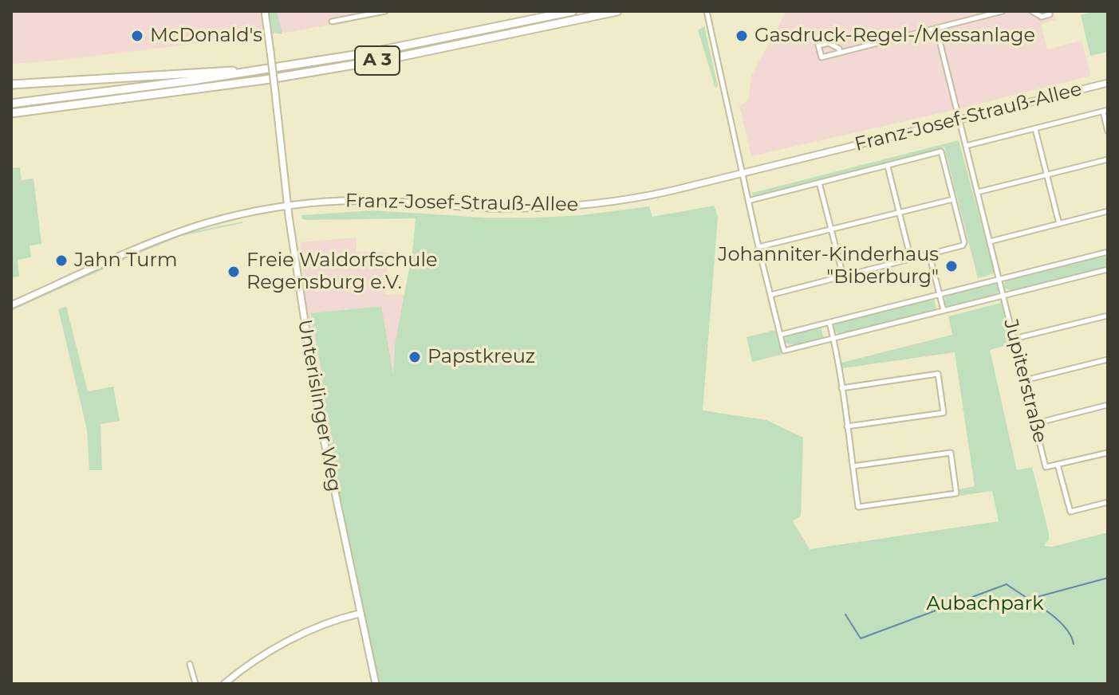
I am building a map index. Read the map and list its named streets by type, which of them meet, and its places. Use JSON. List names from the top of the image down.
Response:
{
  "streets": {
    "highway": ["A 3"],
    "street": ["Franz-Josef-Strauß-Allee", "Jupiterstraße", "Unterislinger Weg"]
  },
  "crossings": [
    ["Franz-Josef-Strauß-Allee", "Jupiterstraße"],
    ["Franz-Josef-Strauß-Allee", "Unterislinger Weg"]
  ],
  "parks": ["Aubachpark"],
  "places": [
    "McDonald's",
    "Gasdruck-Regel-/Messanlage",
    "Jahn Turm",
    "Johanniter-Kinderhaus \"Biberburg\"",
    "Freie Waldorfschule Regensburg e.V.",
    "Papstkreuz"
  ]
}
